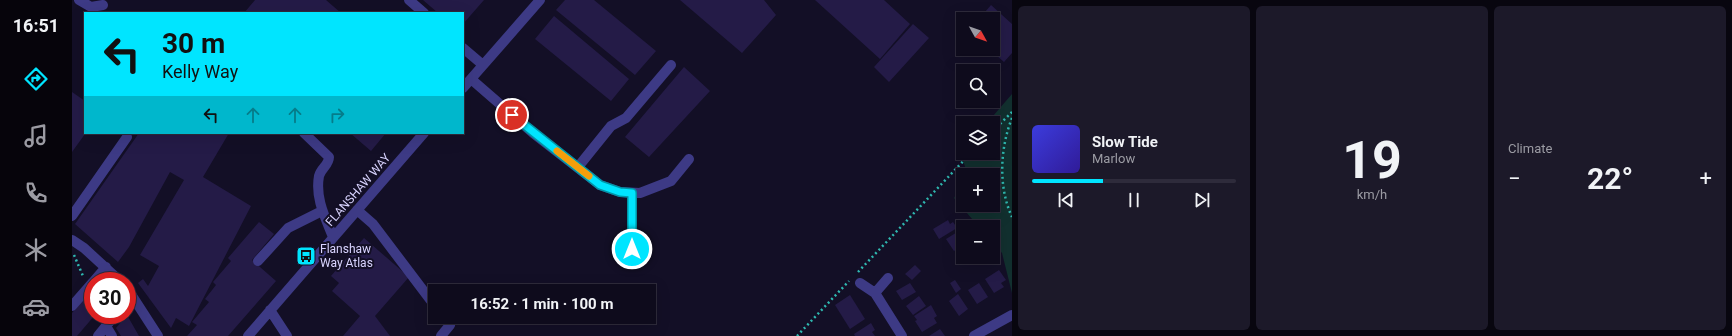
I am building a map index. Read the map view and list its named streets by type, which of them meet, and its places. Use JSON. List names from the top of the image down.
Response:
{
  "streets": {
    "street": ["FLANSHAW WAY"]
  },
  "places": {
    "bus stop": ["Flanshaw Way Atlas"]
  },
  "north": "bottom right",
  "page": {
    "tabs": "16:51",
    "tile": [
      ["19", "km/h"],
      "Climate"
    ],
    "map_buttons": ["+", "−"],
    "turn": ["30 m", "Kelly Way"],
    "song": ["Slow Tide", "Marlow"],
    "heat": ["−", "22°", "+"],
    "limit": "30",
    "trip": "16:52 · 1 min · 100 m"
  }
}
